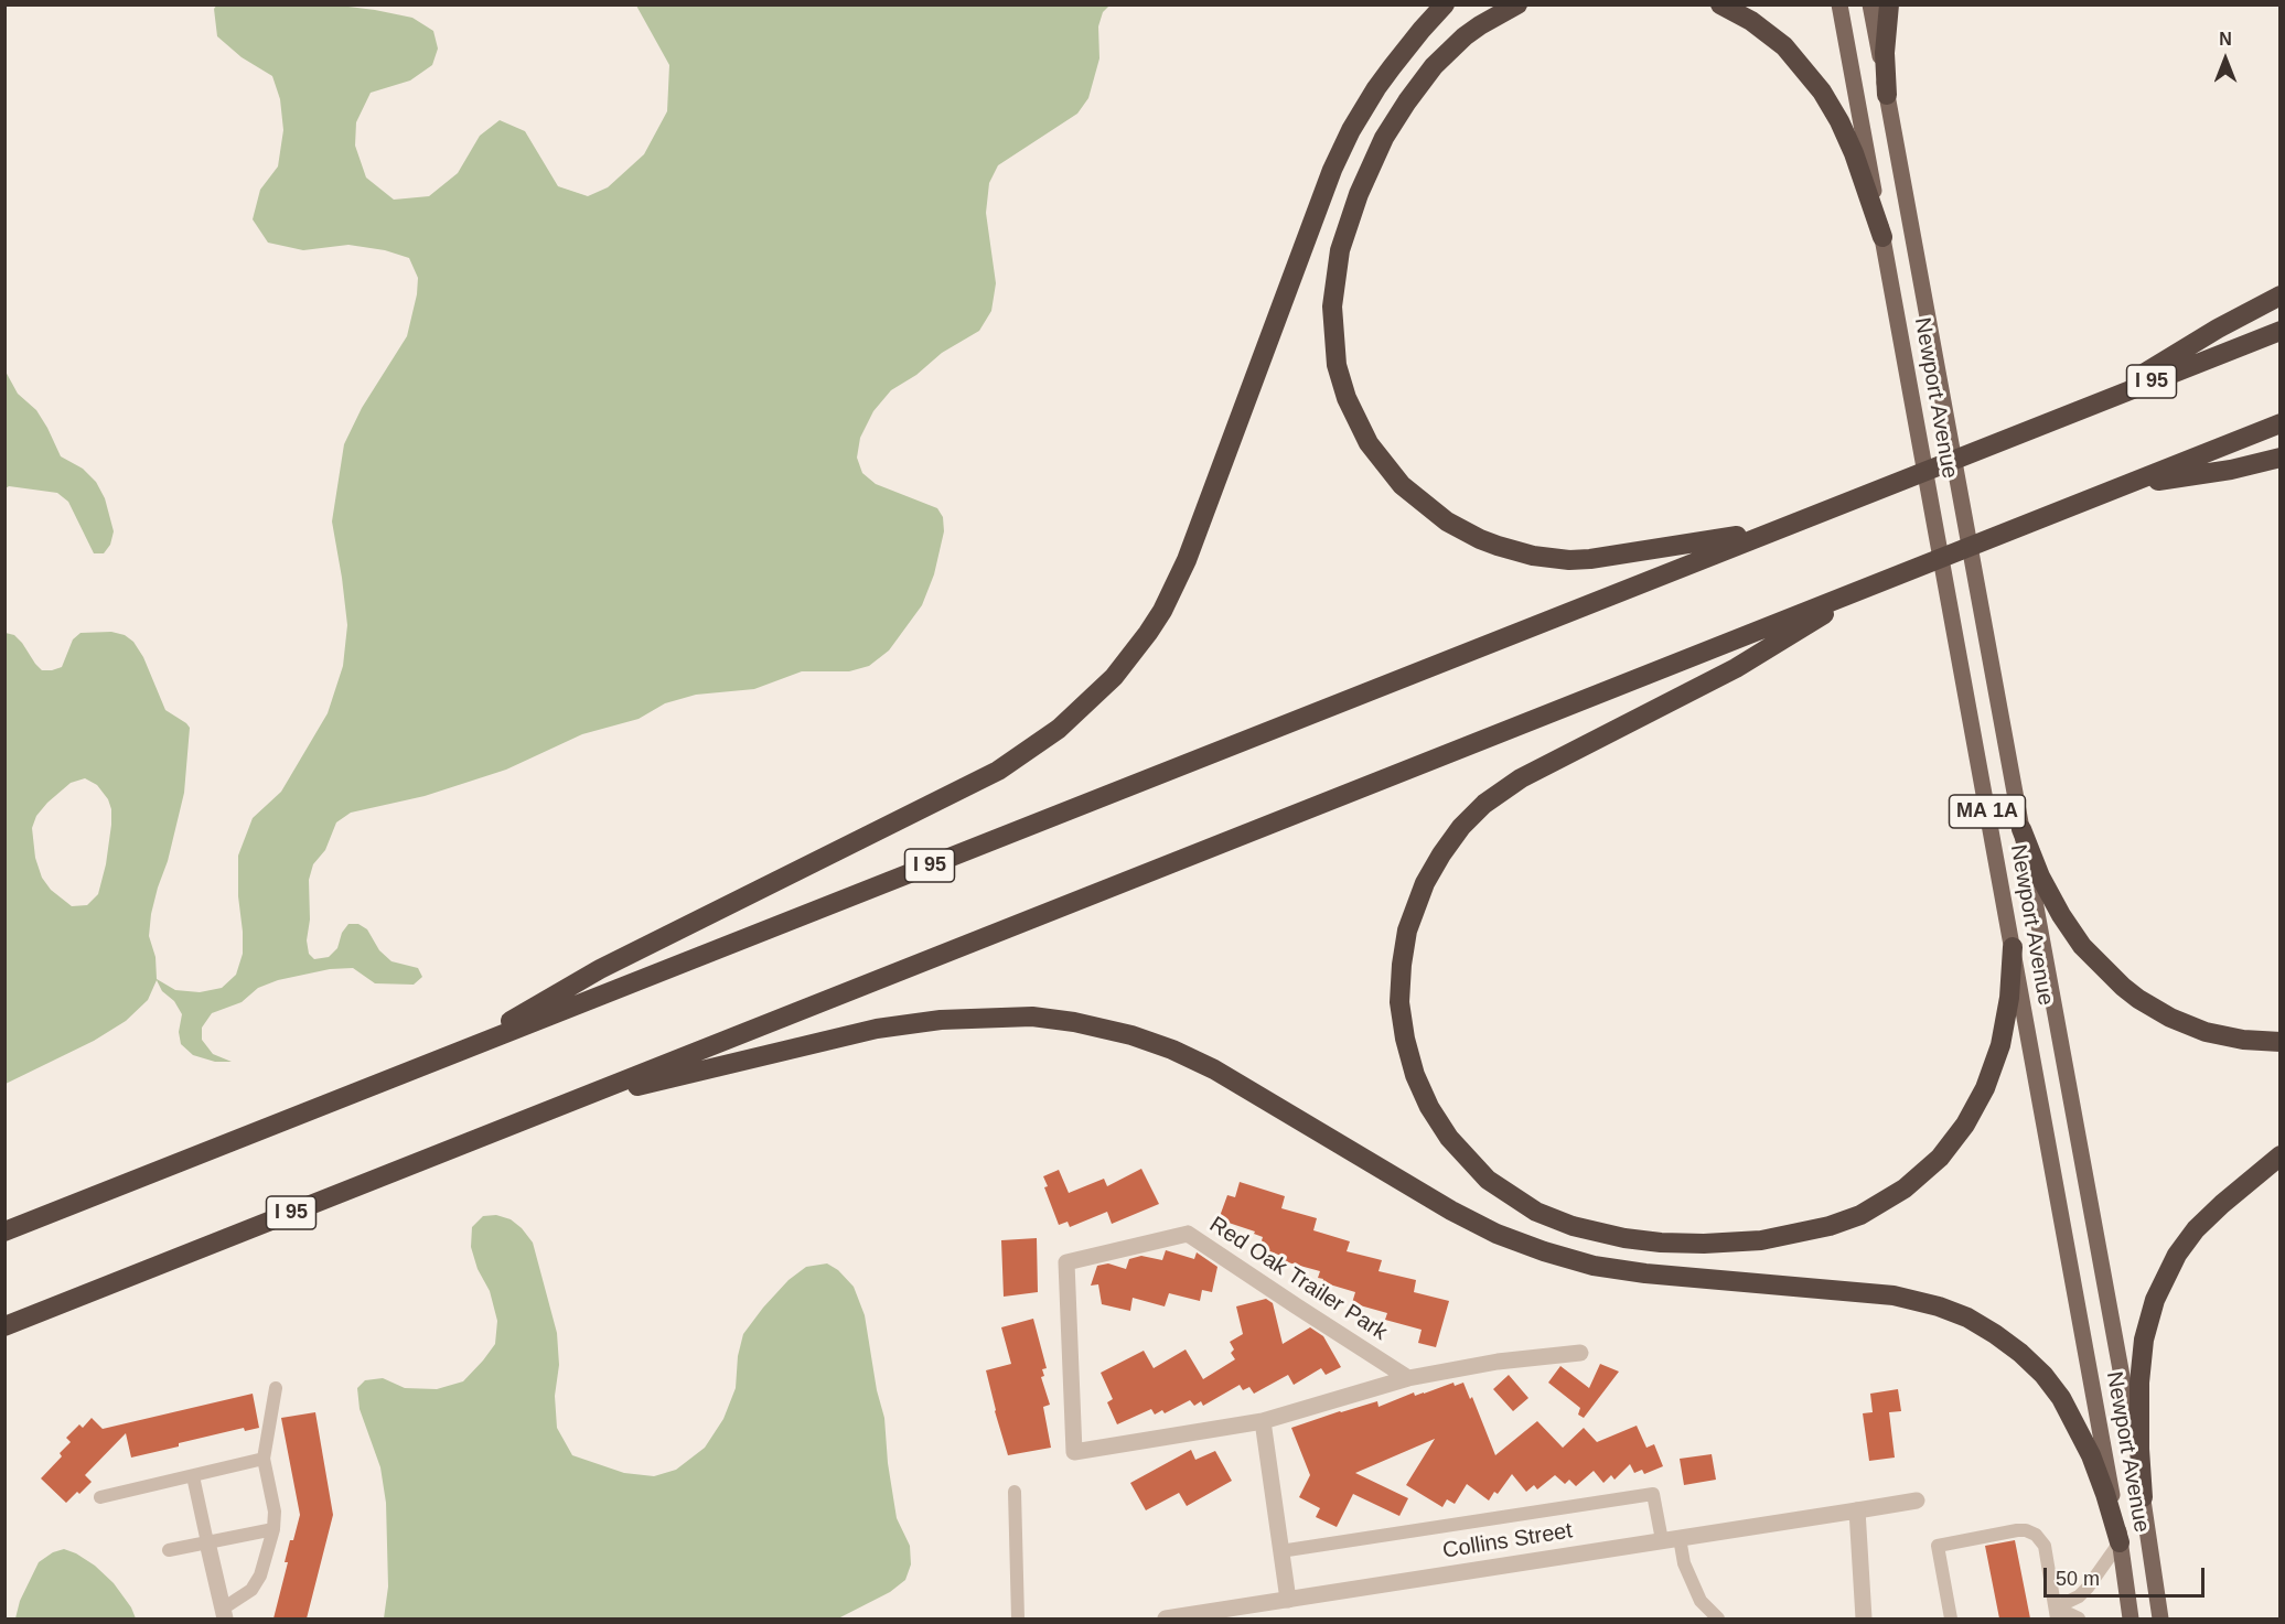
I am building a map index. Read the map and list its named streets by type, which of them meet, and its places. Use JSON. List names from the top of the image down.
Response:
{
  "streets": {
    "highway": ["I 95"],
    "main road": ["Newport Avenue", "MA 1A"],
    "street": ["Red Oak Trailer Park", "Collins Street"]
  },
  "scale_bar": "50 m",
  "north": "top"
}
